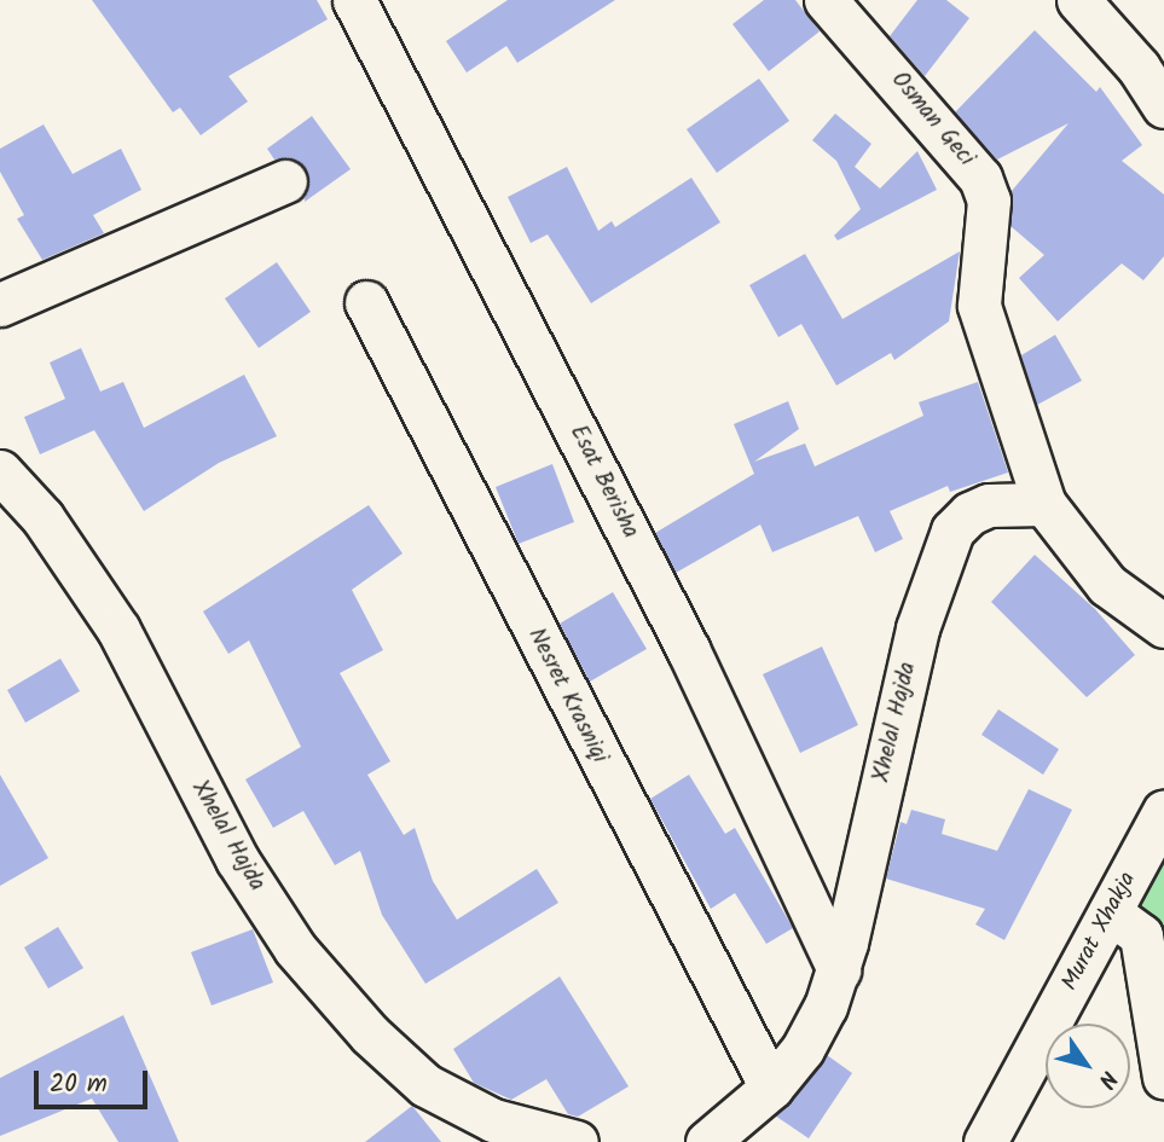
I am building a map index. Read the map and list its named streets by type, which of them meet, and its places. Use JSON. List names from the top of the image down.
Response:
{
  "streets": {
    "street": [
      "Osman Geci",
      "Esat Berisha",
      "Nesret Krasniqi",
      "Xhelal Hajda",
      "Murat Xhakja"
    ]
  },
  "crossings": [
    ["Osman Geci", "Xhelal Hajda"],
    ["Esat Berisha", "Xhelal Hajda"],
    ["Nesret Krasniqi", "Xhelal Hajda"]
  ],
  "scale_bar": "20 m",
  "north": "bottom right"
}
